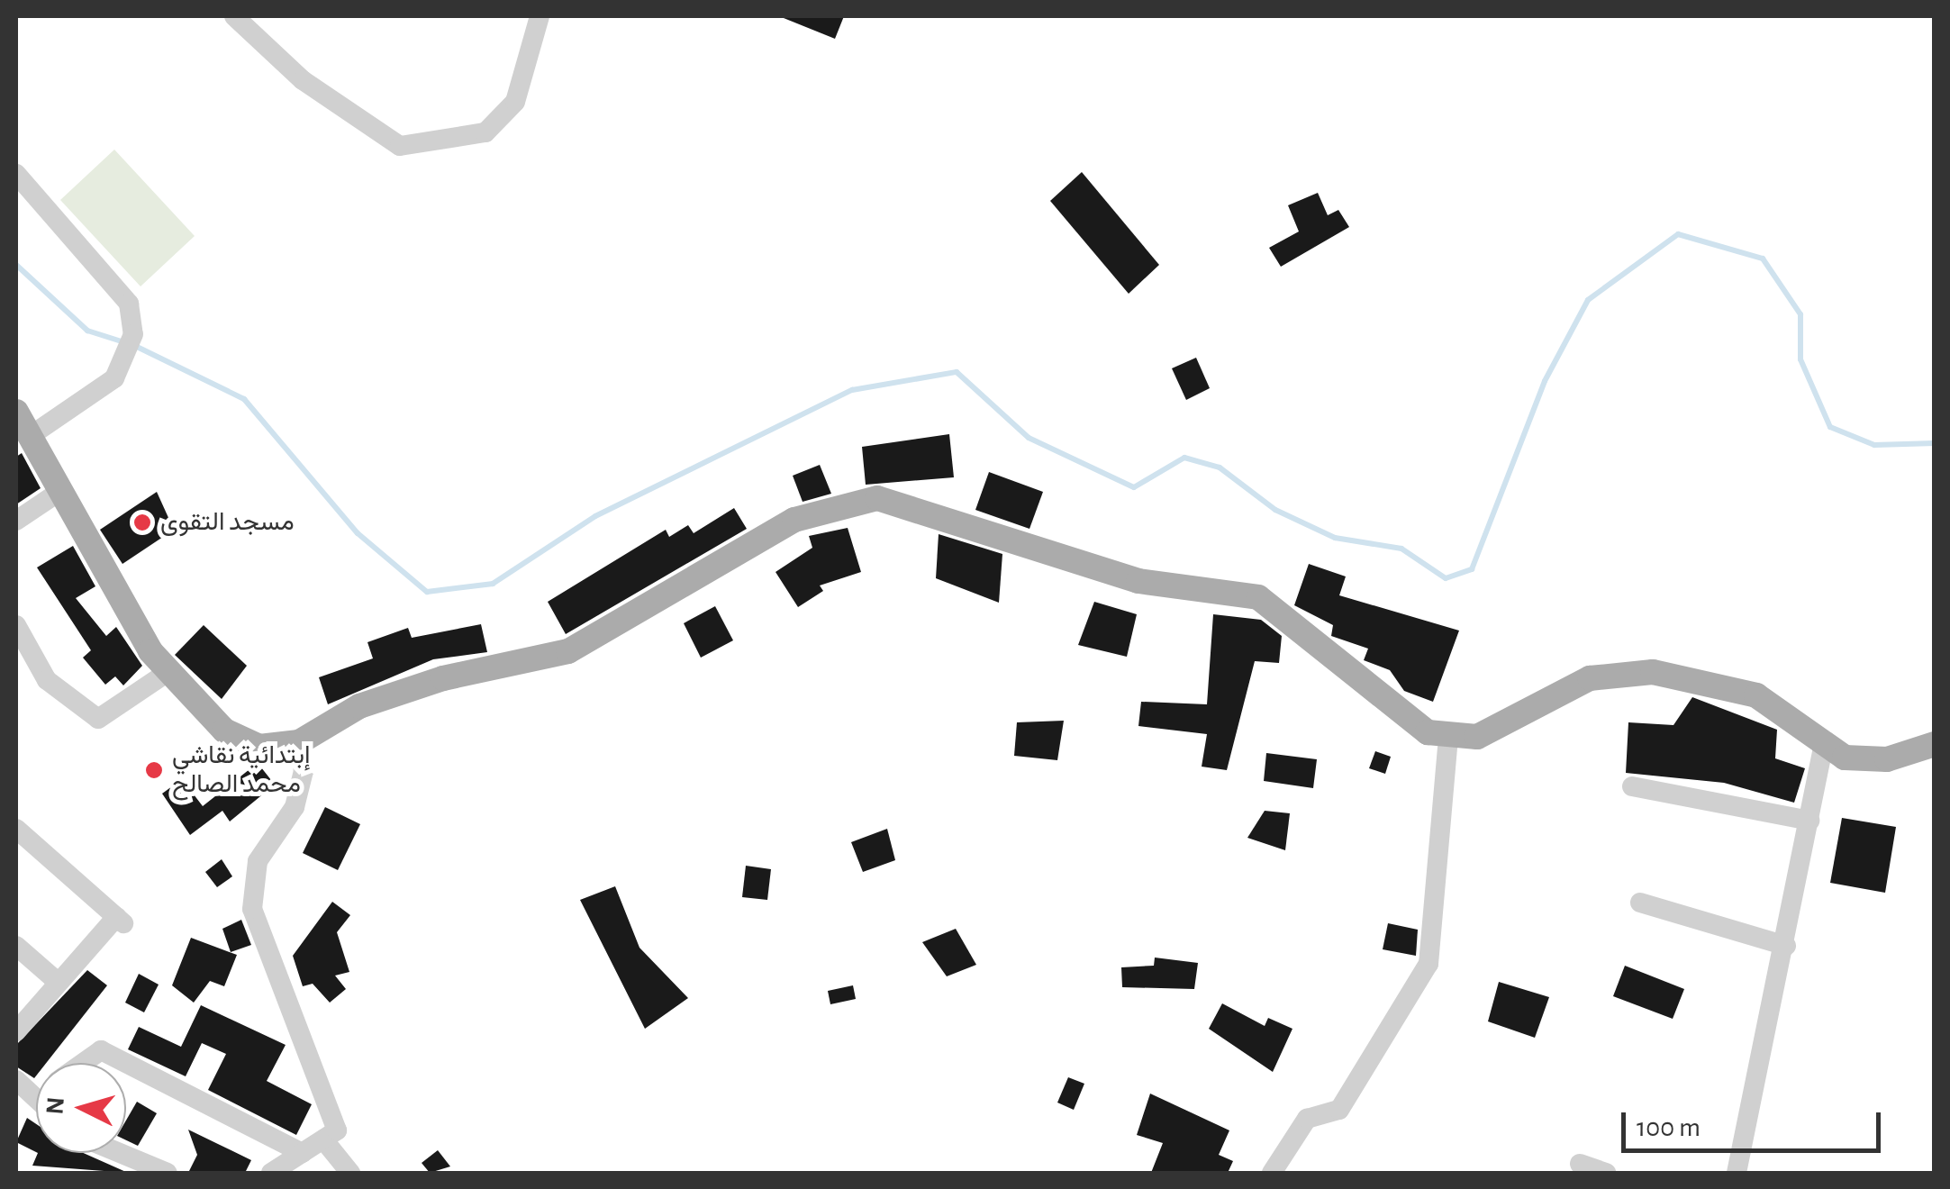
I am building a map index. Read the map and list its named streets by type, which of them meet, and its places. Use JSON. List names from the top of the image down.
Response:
{
  "places": ["مسجد التقوى", "إبتدائية نقاشي محمد الصالح"],
  "scale_bar": "100 m",
  "north": "left"
}
